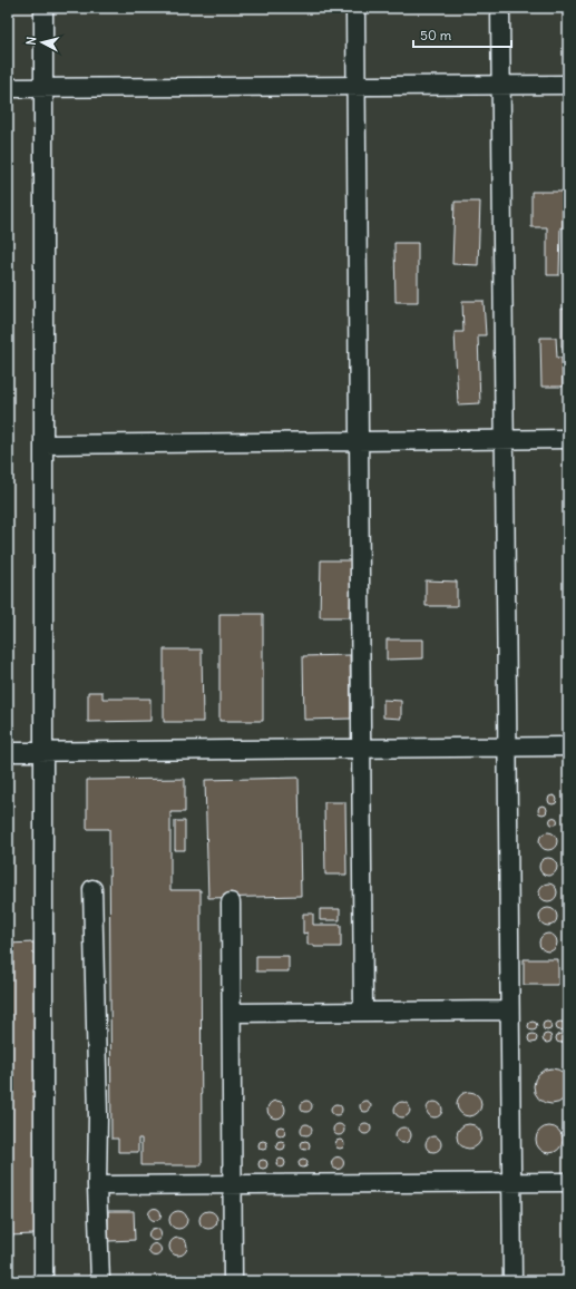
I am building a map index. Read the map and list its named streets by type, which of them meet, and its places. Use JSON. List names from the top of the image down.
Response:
{
  "scale_bar": "50 m",
  "north": "left"
}
